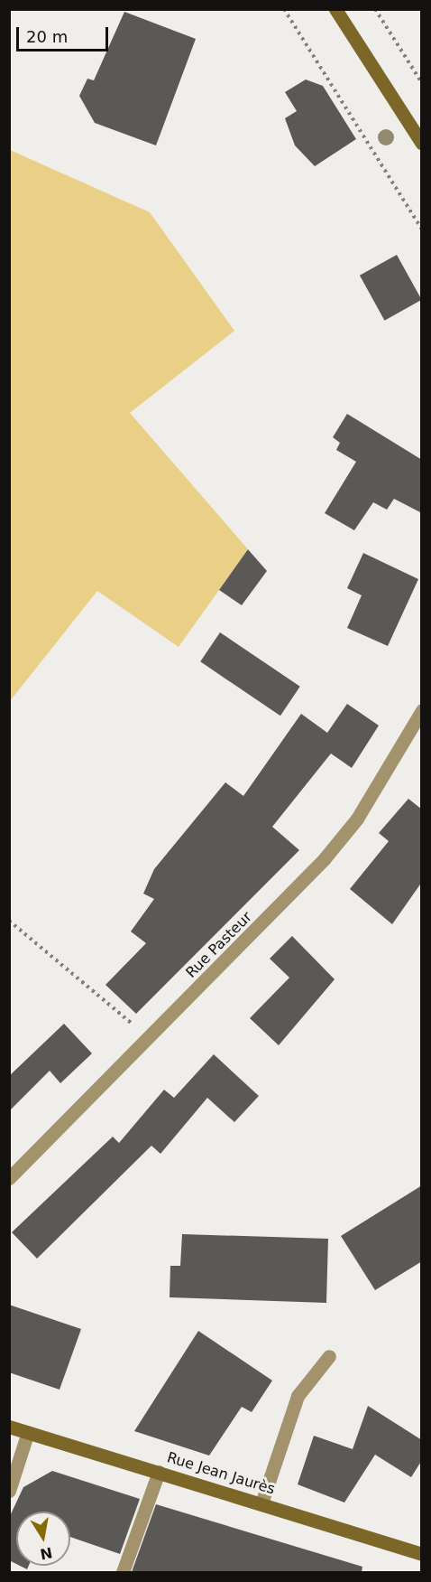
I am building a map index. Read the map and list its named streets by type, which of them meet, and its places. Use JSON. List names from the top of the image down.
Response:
{
  "streets": {
    "main road": ["Rue Jean Jaurès"],
    "street": ["Rue Pasteur"]
  },
  "scale_bar": "20 m",
  "north": "bottom"
}
